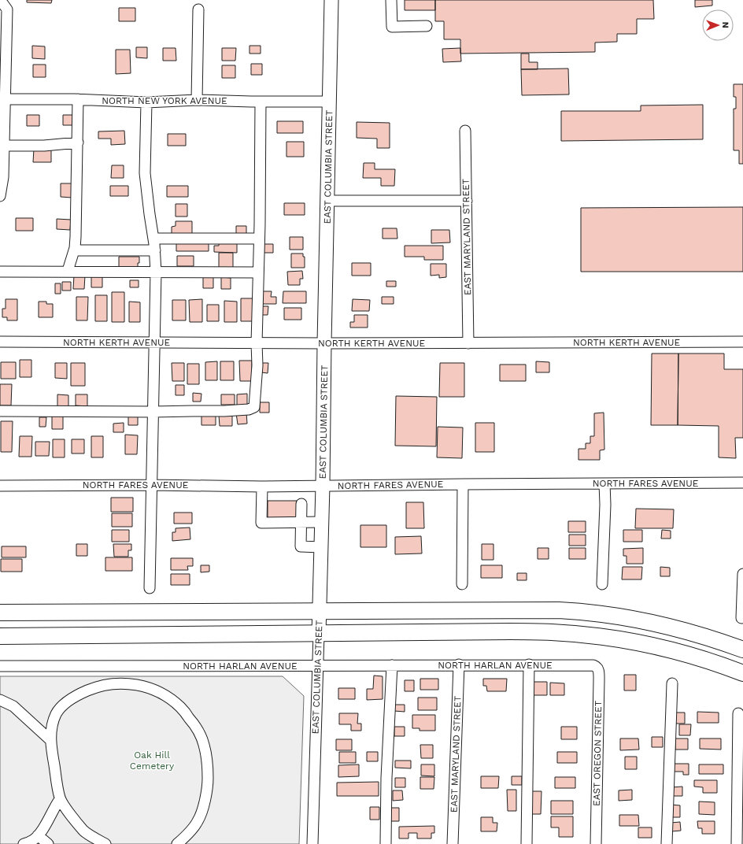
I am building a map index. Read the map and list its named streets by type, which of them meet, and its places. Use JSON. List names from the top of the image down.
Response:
{
  "streets": {
    "main road": ["EAST COLUMBIA STREET"],
    "street": [
      "NORTH NEW YORK AVENUE",
      "EAST MARYLAND STREET",
      "NORTH KERTH AVENUE",
      "NORTH FARES AVENUE",
      "NORTH HARLAN AVENUE",
      "EAST OREGON STREET"
    ]
  },
  "crossings": [
    ["NORTH NEW YORK AVENUE", "EAST COLUMBIA STREET"],
    ["EAST COLUMBIA STREET", "NORTH KERTH AVENUE"],
    ["EAST COLUMBIA STREET", "NORTH FARES AVENUE"],
    ["EAST COLUMBIA STREET", "NORTH HARLAN AVENUE"],
    ["EAST MARYLAND STREET", "NORTH KERTH AVENUE"],
    ["EAST MARYLAND STREET", "NORTH HARLAN AVENUE"],
    ["NORTH HARLAN AVENUE", "EAST OREGON STREET"]
  ],
  "parks": ["Oak Hill Cemetery"],
  "north": "right"
}
